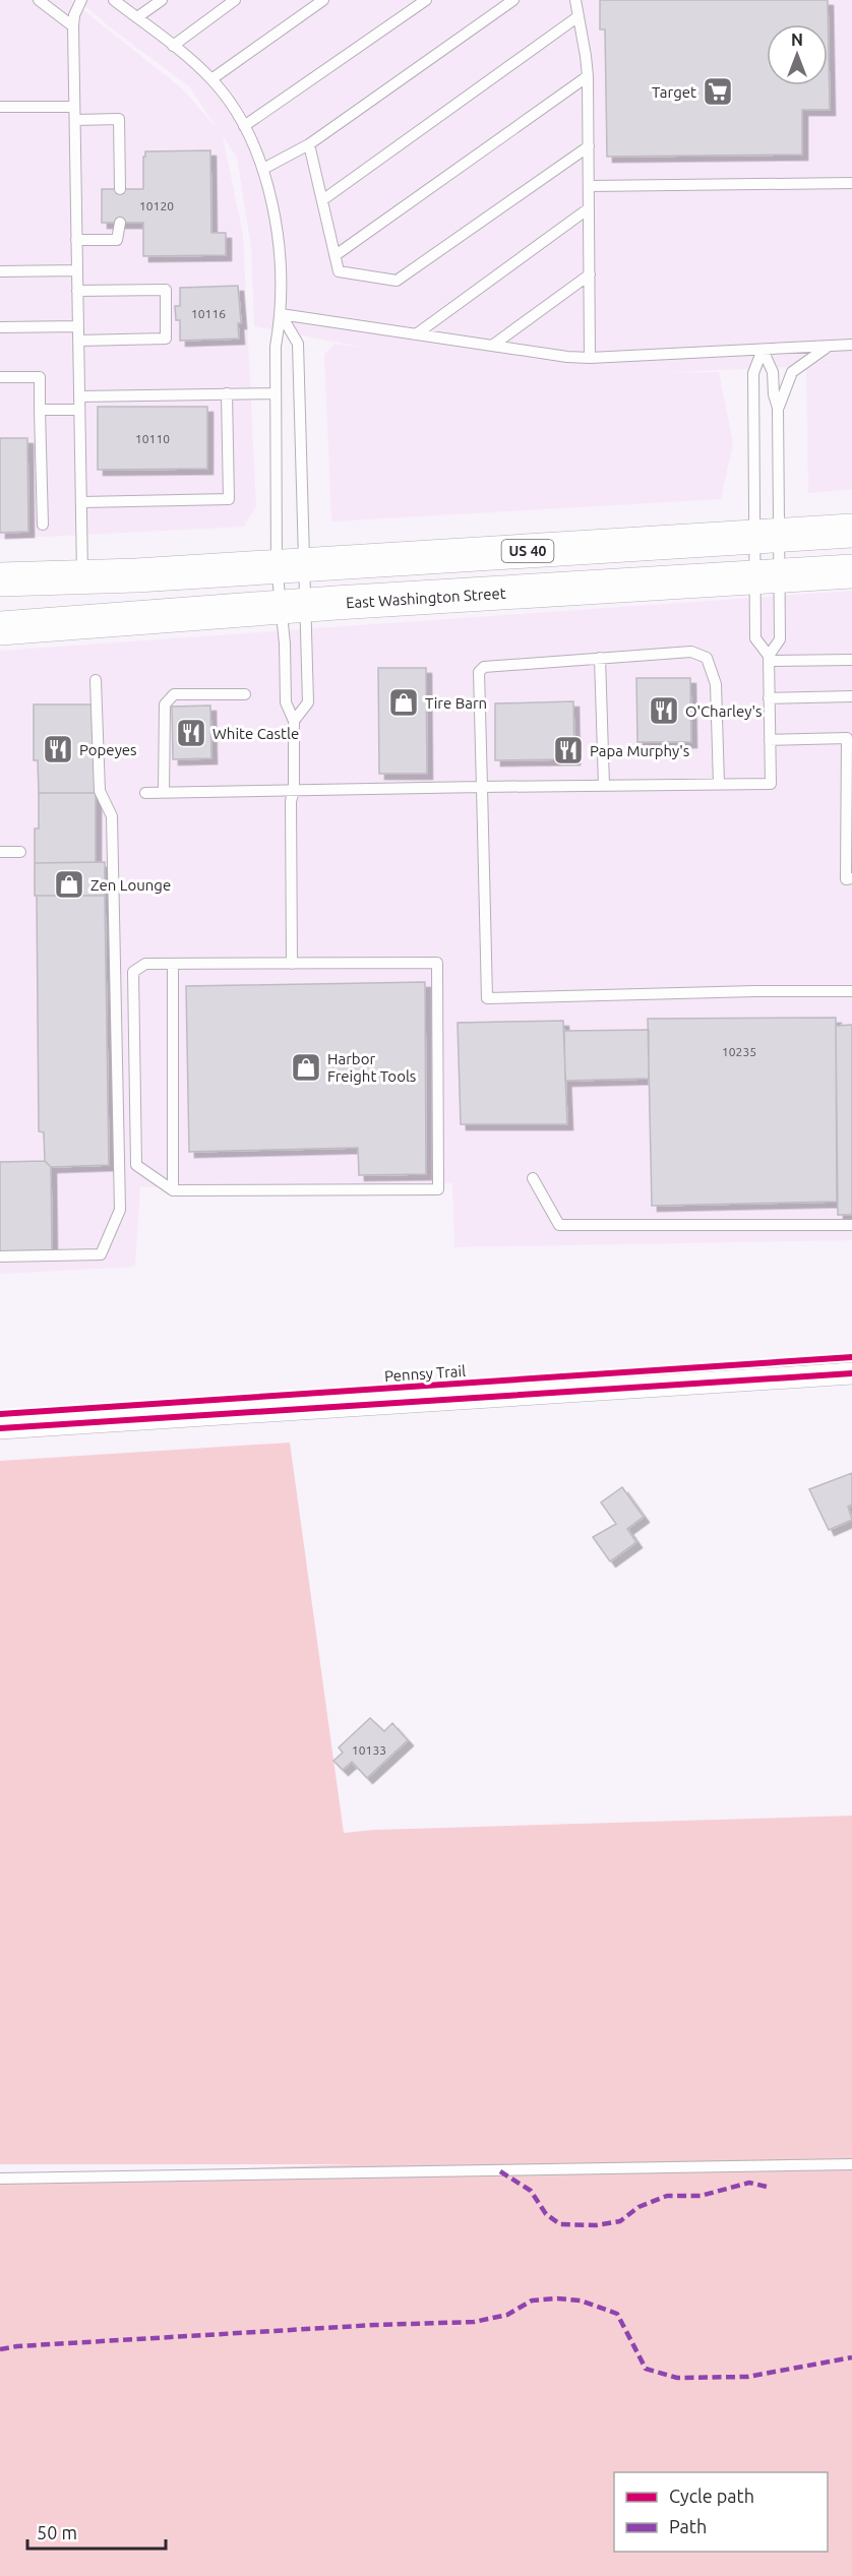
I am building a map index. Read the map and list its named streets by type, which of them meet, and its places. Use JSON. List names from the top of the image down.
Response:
{
  "streets": {
    "main road": ["US 40", "East Washington Street"],
    "cycle path": ["Pennsy Trail"]
  },
  "places": {
    "supermarket": ["Target"],
    "shop": ["Tire Barn", "Zen Lounge", "Harbor Freight Tools"],
    "restaurant": [
      "O'Charley's",
      "White Castle",
      "Popeyes",
      "Papa Murphy's"
    ]
  },
  "house_numbers": [
    "10120",
    "10116",
    "10110",
    "10235",
    "10133"
  ],
  "legend": ["Cycle path", "Path"],
  "scale_bar": "50 m",
  "north": "top"
}
